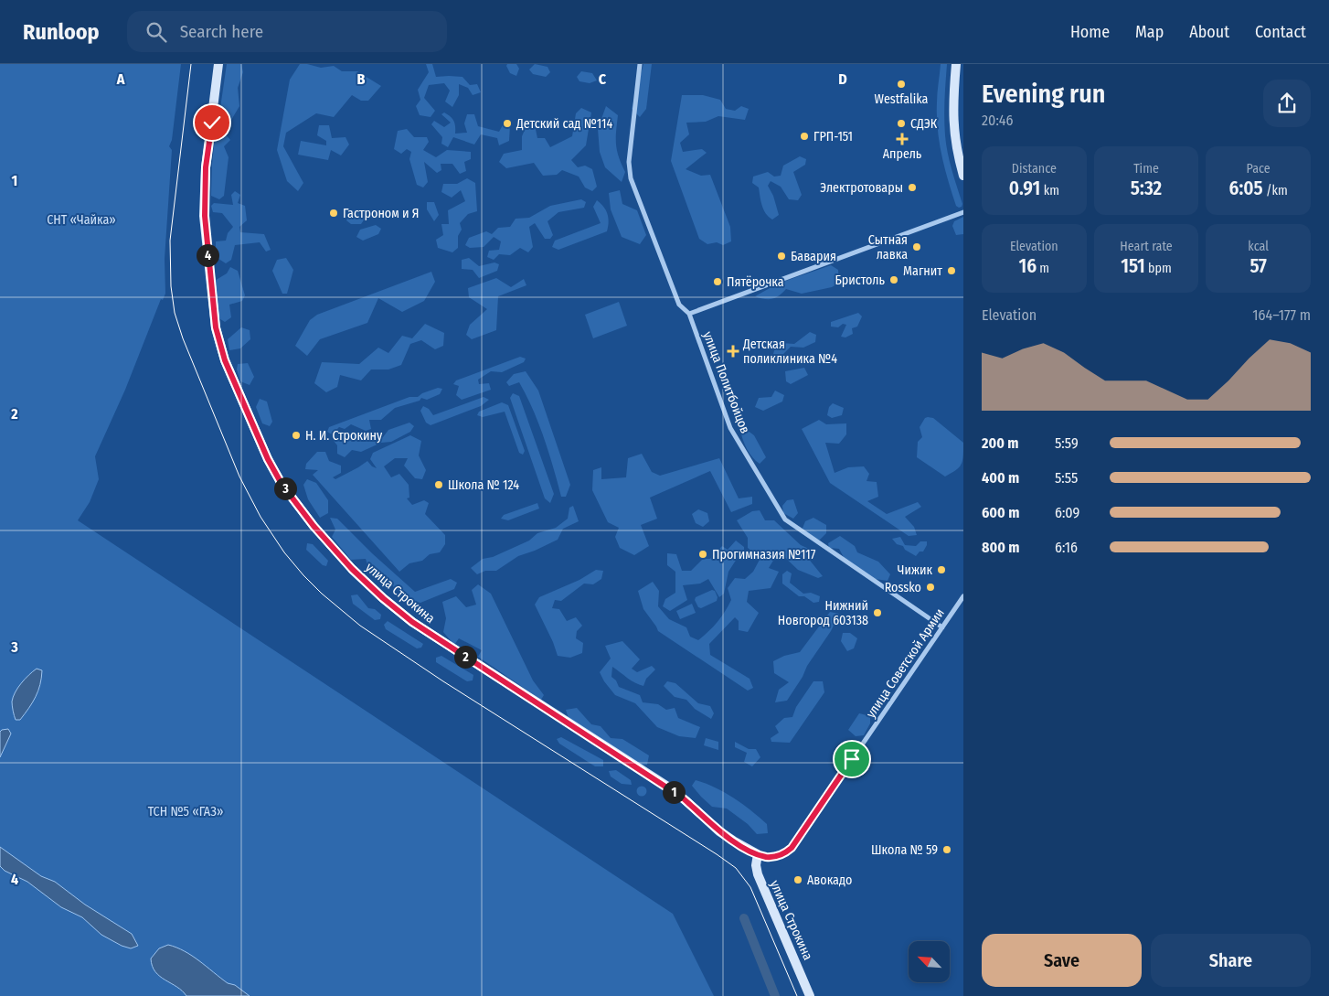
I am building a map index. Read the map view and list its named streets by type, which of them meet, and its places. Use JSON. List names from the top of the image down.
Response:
{
  "streets": {
    "street": ["улица Политбойцов", "улица Строкина", "улица Советской Армии"]
  },
  "crossings": [
    ["улица Политбойцов", "улица Советской Армии"],
    ["улица Строкина", "улица Советской Армии"]
  ],
  "parks": ["СНТ «Чайка»", "ТСН №5 «ГАЗ»"],
  "places": {
    "other": [
      "Westfalika",
      "Детский сад №114",
      "СДЭК",
      "ГРП-151",
      "Электротовары",
      "Гастроном и Я",
      "Сытная лавка",
      "Бавария",
      "Магнит",
      "Бристоль",
      "Пятёрочка",
      "Н. И. Строкину",
      "Школа № 124",
      "Прогимназия №117",
      "Чижик",
      "Rossko",
      "Нижний Новгород 603138",
      "Школа № 59",
      "Авокадо"
    ],
    "health": ["Апрель", "Детская поликлиника №4"]
  },
  "north": "top left",
  "page": {
    "header": "Runloop",
    "search": "Search here",
    "nav": [
      "Home",
      "Map",
      "About",
      "Contact"
    ],
    "heading": ["Evening run", "20:46"],
    "stats": [
      ["Distance", "0.91 km"],
      ["Time", "5:32"],
      ["Pace", "6:05 /km"],
      ["Elevation", "16 m"],
      ["Heart rate", "151 bpm"],
      ["kcal", "57"]
    ],
    "pins": [
      "4",
      "3",
      "2",
      "1"
    ],
    "chart": ["Elevation", "164–177 m"],
    "list": [
      {
        "name": "200 m",
        "note": "5:59"
      },
      {
        "name": "400 m",
        "note": "5:55"
      },
      {
        "name": "600 m",
        "note": "6:09"
      },
      {
        "name": "800 m",
        "note": "6:16"
      }
    ],
    "buttons": ["Save", "Share"]
  },
  "grid": {
    "columns": [
      "A",
      "B",
      "C",
      "D"
    ],
    "rows": [
      "1",
      "2",
      "3",
      "4"
    ]
  }
}
